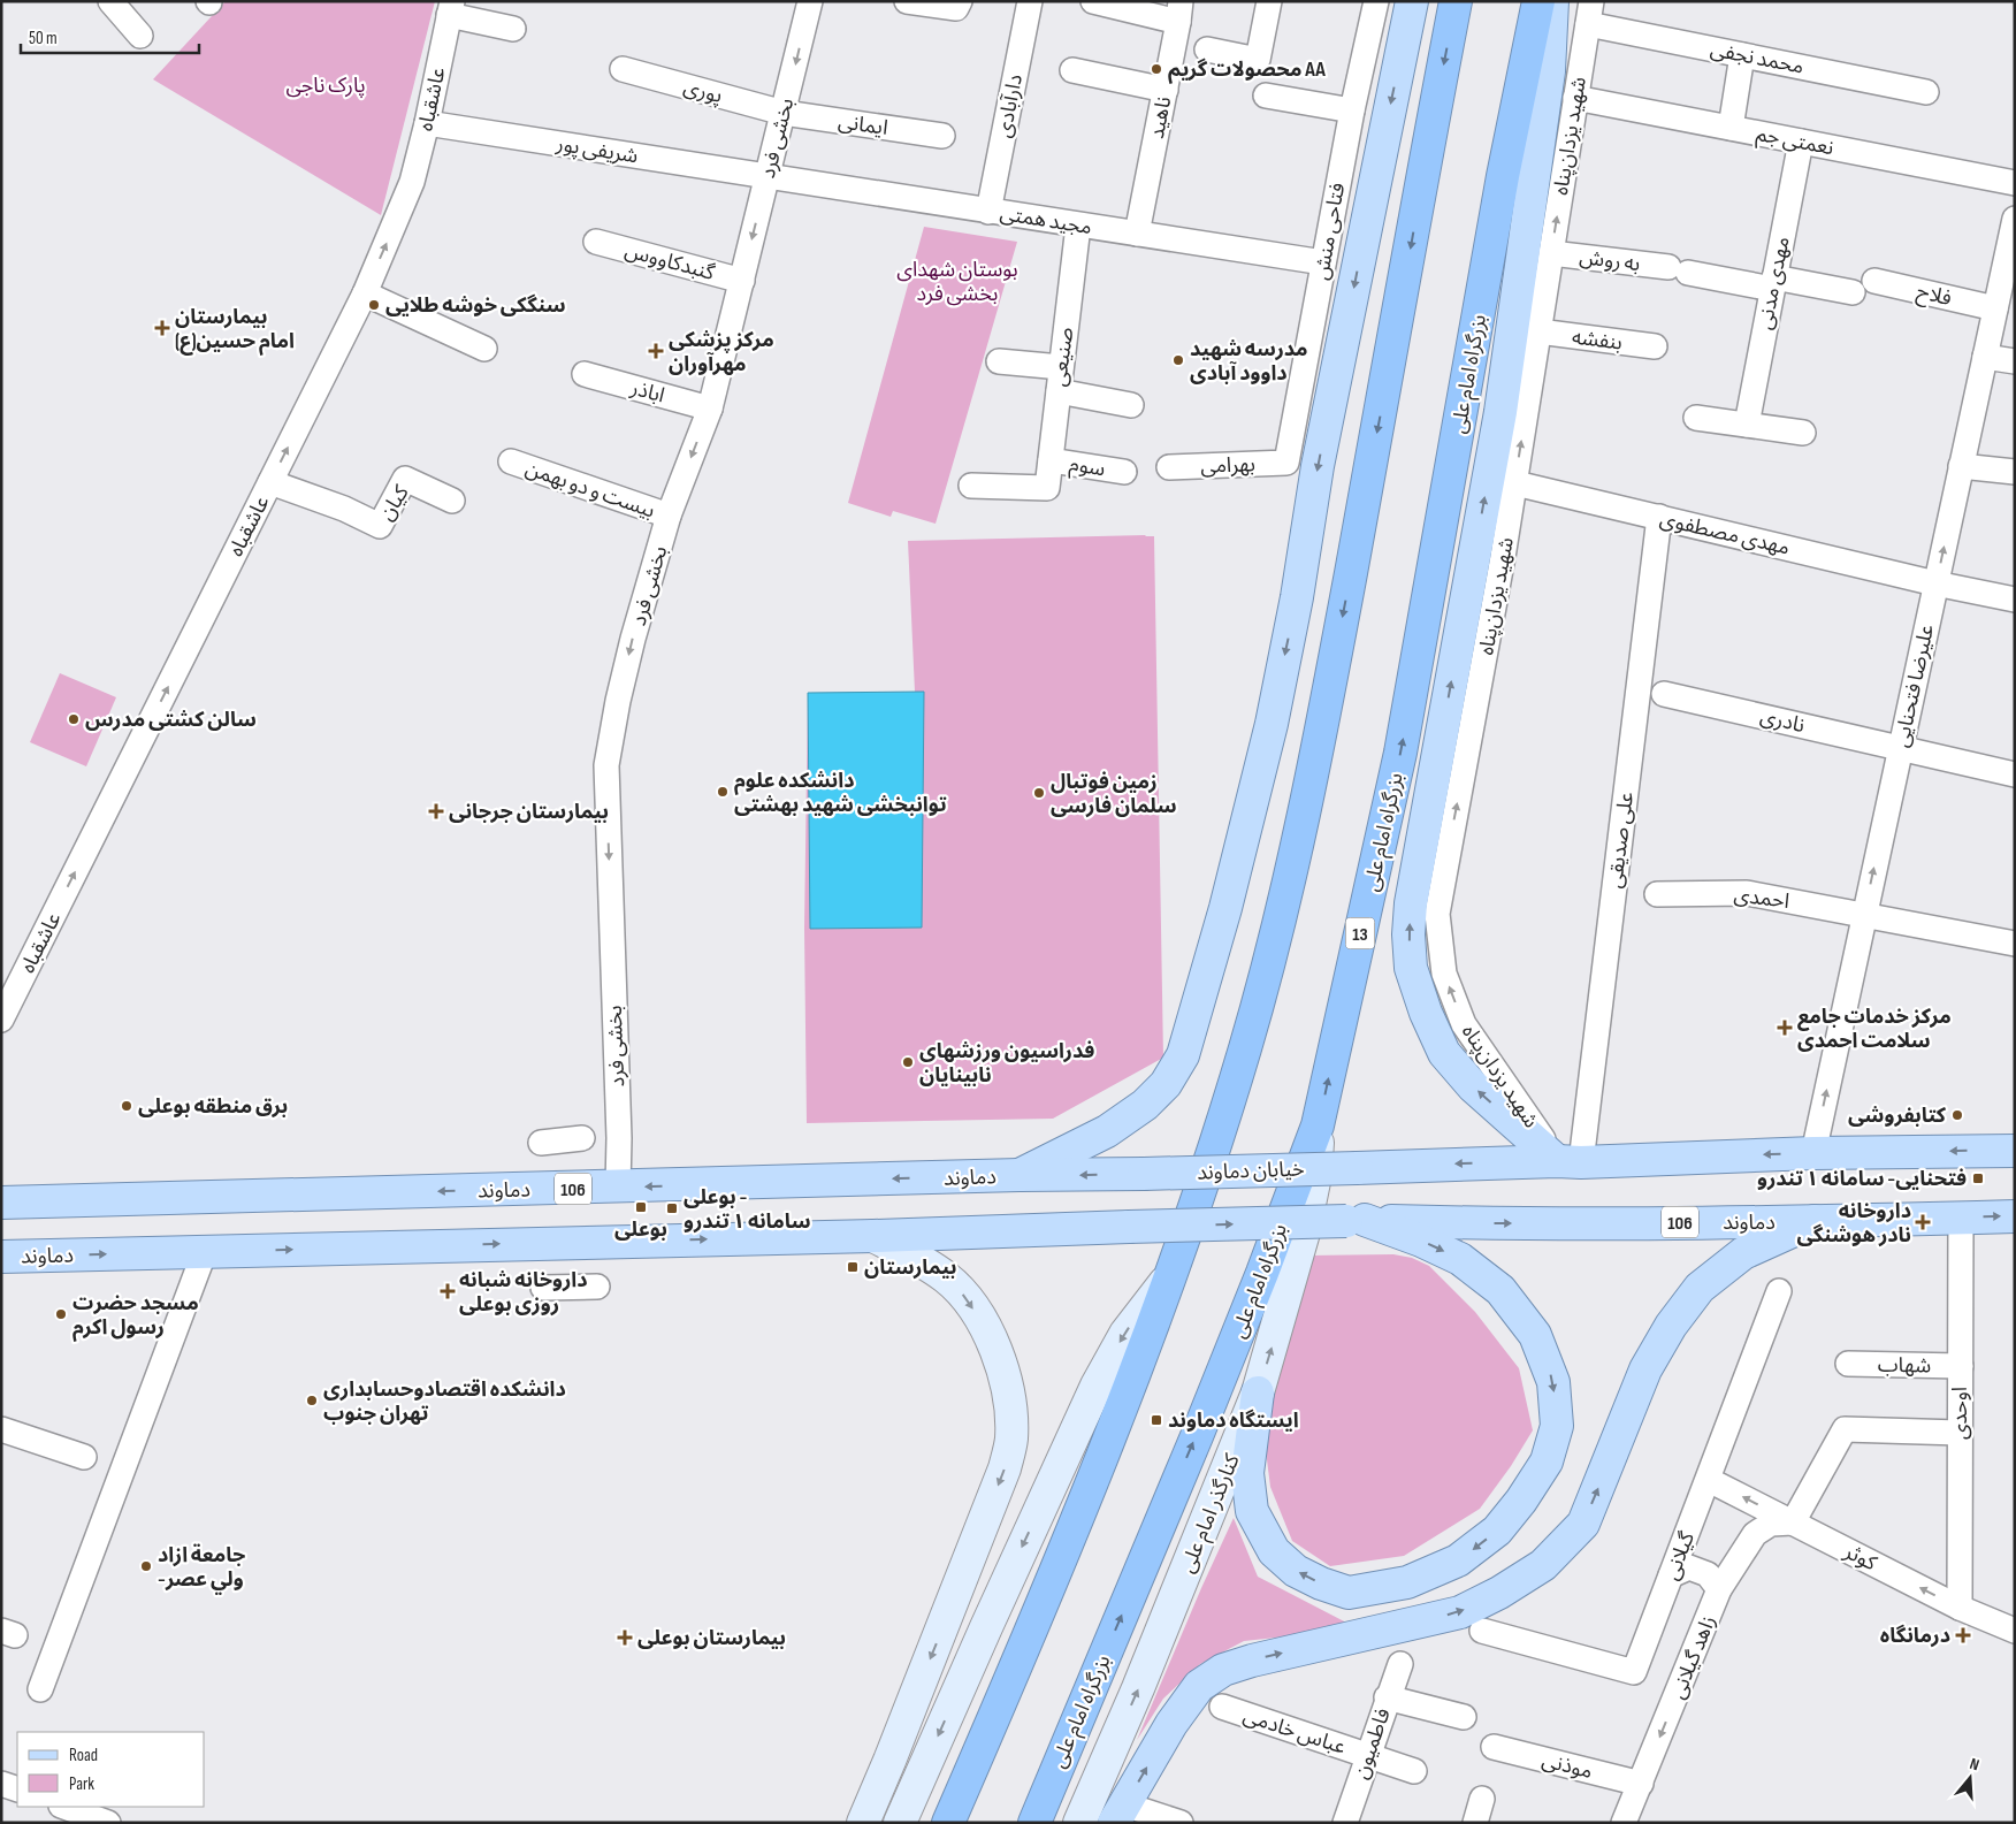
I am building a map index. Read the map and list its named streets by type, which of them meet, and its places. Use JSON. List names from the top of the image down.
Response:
{
  "streets": {
    "highway": ["بزرگراه امام علی", "13"],
    "main road": [
      "خیابان دماوند",
      "دماوند",
      "106",
      "کنارگذر امام علی"
    ],
    "street": [
      "محمد نجفی",
      "پوری",
      "عاشقباه",
      "دارآبادی",
      "ناهید",
      "ایمانی",
      "شهید یزدان‌پناه",
      "بخشی فرد",
      "نعمتی جم",
      "شریفی پور",
      "مجید همتی",
      "فتاحی منش",
      "به روش",
      "گنبدکاووس",
      "مهدی مدنی",
      "فلاح",
      "بنفشه",
      "صنیعی",
      "اباذر",
      "بهرامی",
      "سوم",
      "بیست و دو بهمن",
      "کیان",
      "مهدی مصطفوی",
      "علیرضا فتحنایی",
      "نادری",
      "علی صدیقی",
      "احمدی",
      "شهاب",
      "اوحدی",
      "گیلانی",
      "کوثر",
      "زاهد گیلانی",
      "عباس خادمی",
      "فاطمیون",
      "موذنی"
    ]
  },
  "crossings": [
    ["محمد نجفی", "شهید یزدان‌پناه"],
    ["پوری", "ایمانی"],
    ["پوری", "بخشی فرد"],
    ["عاشقباه", "شریفی پور"],
    ["عاشقباه", "کیان"],
    ["دارآبادی", "مجید همتی"],
    ["ناهید", "مجید همتی"],
    ["ایمانی", "بخشی فرد"],
    ["شهید یزدان‌پناه", "نعمتی جم"],
    ["شهید یزدان‌پناه", "به روش"],
    ["شهید یزدان‌پناه", "بنفشه"],
    ["شهید یزدان‌پناه", "مهدی مصطفوی"],
    ["شهید یزدان‌پناه", "علی صدیقی"],
    ["شهید یزدان‌پناه", "خیابان دماوند"],
    ["شهید یزدان‌پناه", "106"],
    ["بخشی فرد", "شریفی پور"],
    ["بخشی فرد", "مجید همتی"],
    ["بخشی فرد", "گنبدکاووس"],
    ["بخشی فرد", "اباذر"],
    ["بخشی فرد", "بیست و دو بهمن"],
    ["بخشی فرد", "دماوند"],
    ["نعمتی جم", "مهدی مدنی"],
    ["شریفی پور", "مجید همتی"],
    ["مجید همتی", "فتاحی منش"],
    ["مجید همتی", "صنیعی"],
    ["فتاحی منش", "بهرامی"],
    ["به روش", "مهدی مدنی"],
    ["فلاح", "علیرضا فتحنایی"],
    ["صنیعی", "سوم"],
    ["بزرگراه امام علی", "کنارگذر امام علی"],
    ["مهدی مصطفوی", "علیرضا فتحنایی"],
    ["مهدی مصطفوی", "علی صدیقی"],
    ["علیرضا فتحنایی", "نادری"],
    ["علیرضا فتحنایی", "احمدی"],
    ["علیرضا فتحنایی", "106"],
    ["علی صدیقی", "خیابان دماوند"],
    ["علی صدیقی", "106"],
    ["خیابان دماوند", "دماوند"],
    ["خیابان دماوند", "106"],
    ["دماوند", "اوحدی"],
    ["شهاب", "اوحدی"],
    ["اوحدی", "کوثر"],
    ["گیلانی", "کوثر"],
    ["کوثر", "زاهد گیلانی"],
    ["زاهد گیلانی", "موذنی"],
    ["عباس خادمی", "فاطمیون"]
  ],
  "one_way": [
    "عاشقباه",
    "شهید یزدان‌پناه",
    "بخشی فرد",
    "علیرضا فتحنایی",
    "خیابان دماوند",
    "کوثر",
    "زاهد گیلانی"
  ],
  "parks": ["پارک ناجی", "بوستان شهدای بخشی فرد"],
  "places": {
    "other": [
      "محصولات گریم AA",
      "سنگکی خوشه طلایی",
      "مدرسه شهید داوود آبادی",
      "سالن کشتی مدرس",
      "دانشکده علوم توانبخشی شهید بهشتی",
      "زمین فوتبال سلمان فارسی",
      "فدراسیون ورزشهای نابینایان",
      "برق منطقه بوعلی",
      "کتابفروشی",
      "مسجد حضرت رسول اکرم",
      "دانشکده اقتصادوحسابداری تهران جنوب",
      "جامعة ازاد -ولي عصر"
    ],
    "health": [
      "بیمارستان امام حسین(ع)",
      "مرکز پزشکی مهرآوران",
      "بیمارستان جرجانی",
      "مرکز خدمات جامع سلامت احمدی",
      "داروخانه نادر هوشنگی",
      "داروخانه شبانه روزی بوعلی",
      "درمانگاه",
      "بیمارستان بوعلی"
    ],
    "transit": [
      "فتحنایی- سامانه ۱ تندرو",
      "بوعلی",
      "بوعلی - سامانه ۱ تندرو",
      "بیمارستان",
      "ایستگاه دماوند"
    ]
  },
  "legend": ["Road", "Park"],
  "scale_bar": "50 m",
  "north": "top"
}
